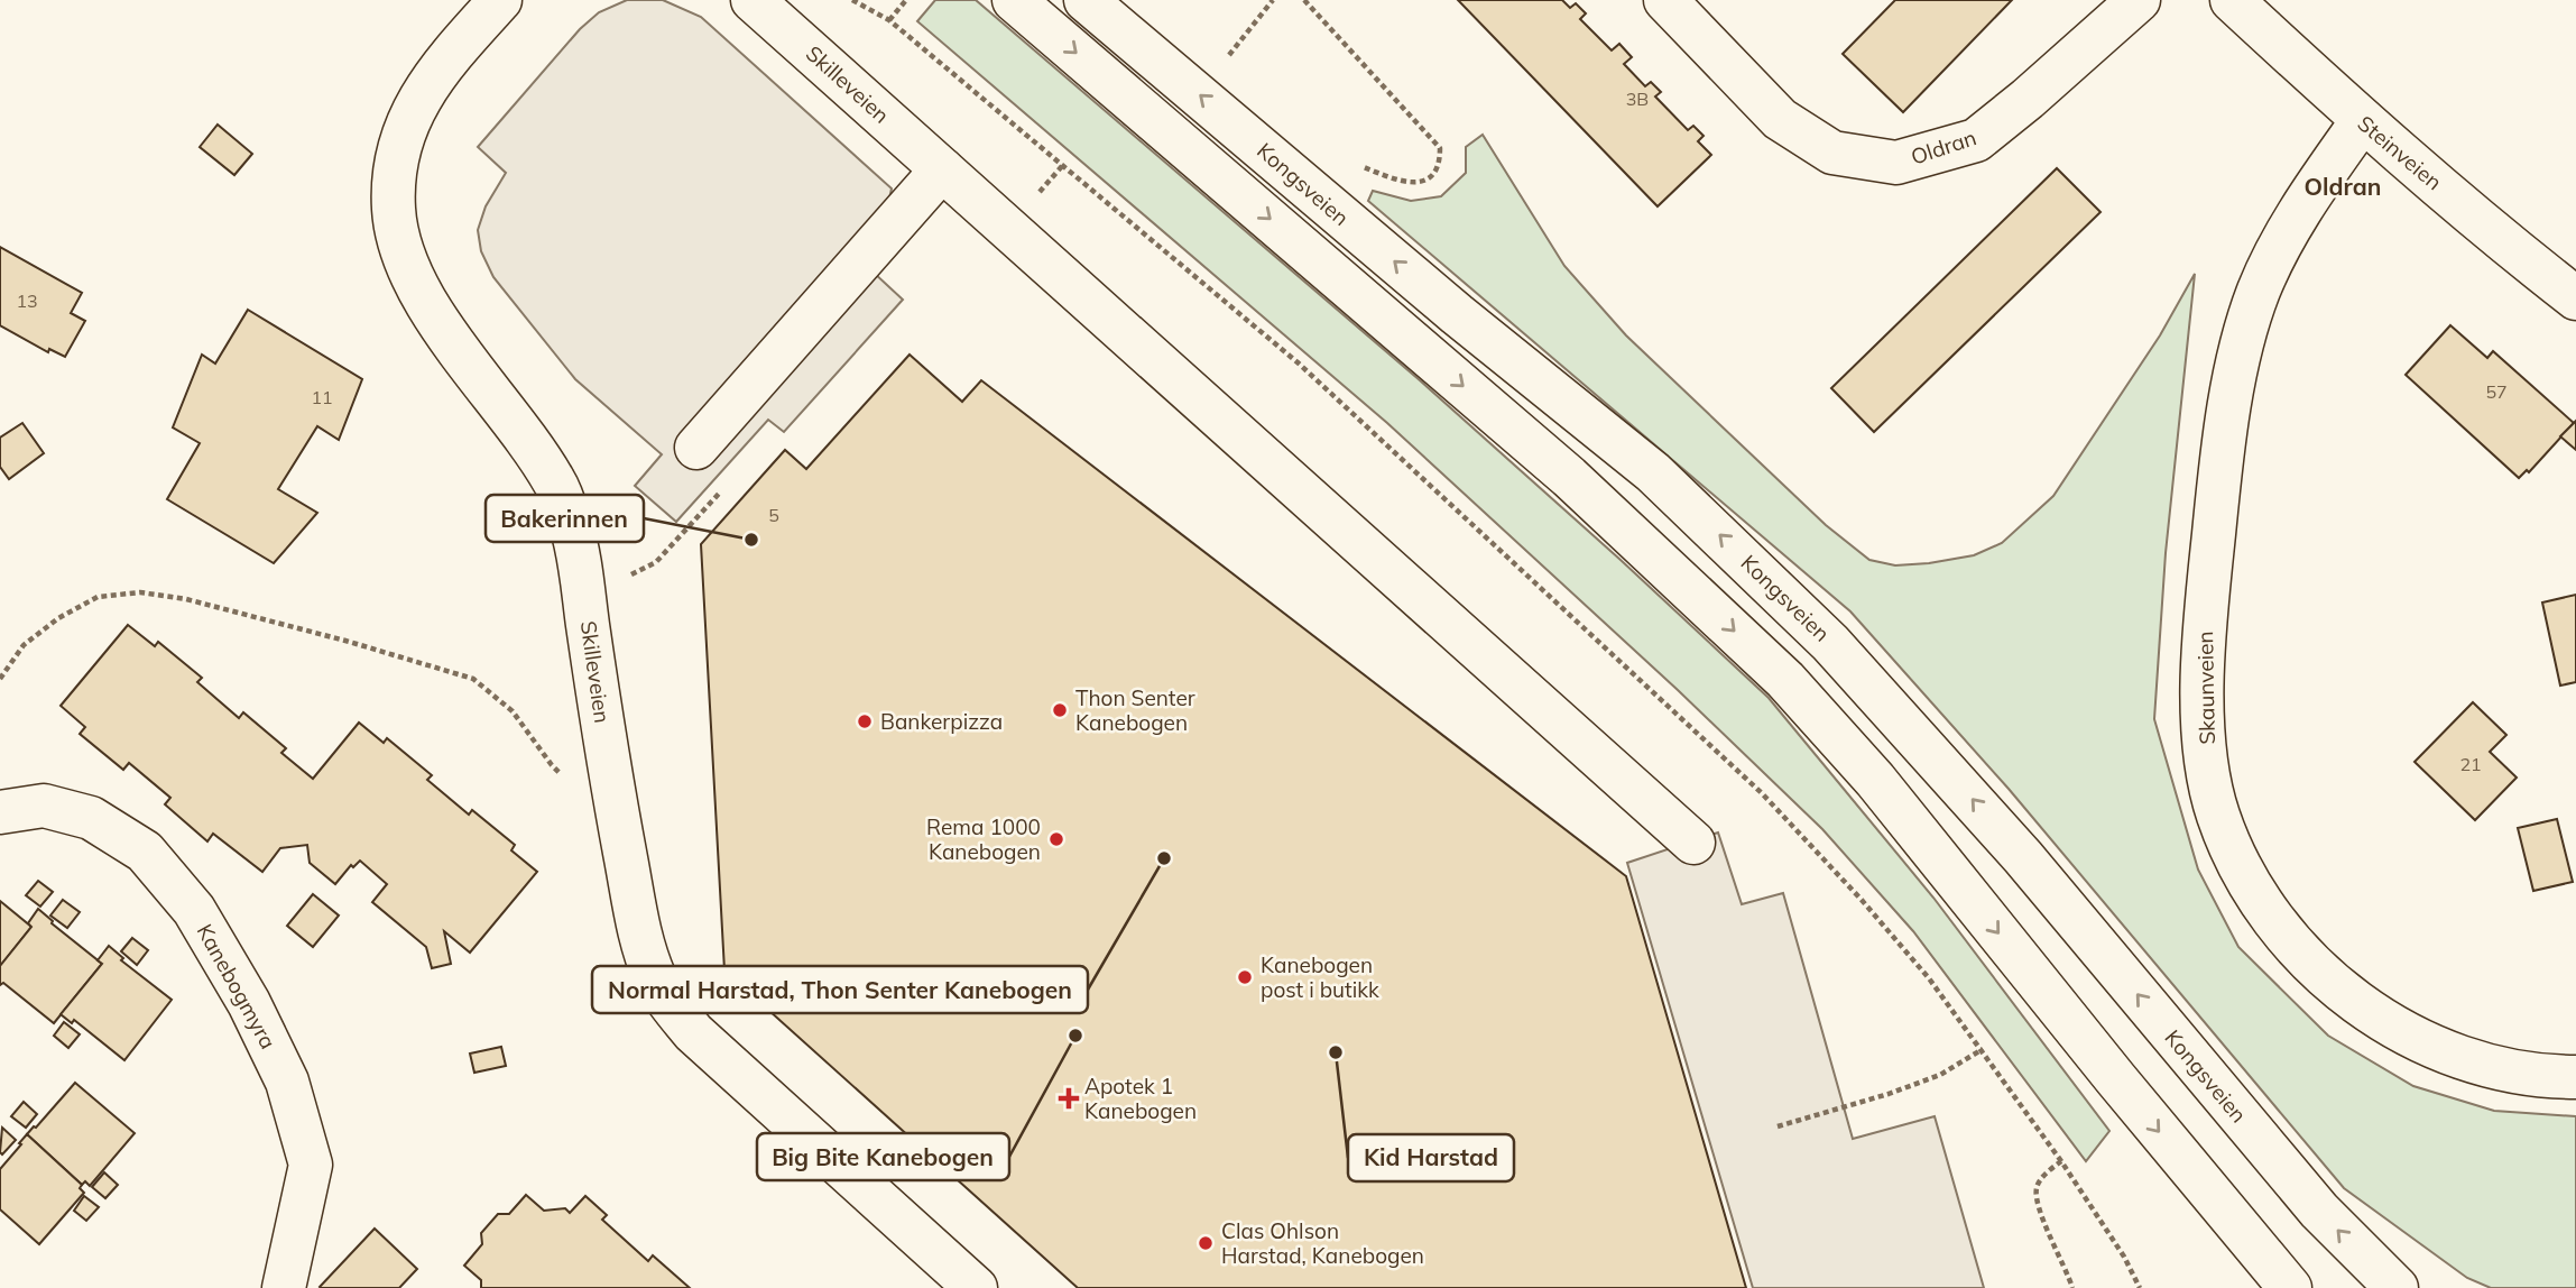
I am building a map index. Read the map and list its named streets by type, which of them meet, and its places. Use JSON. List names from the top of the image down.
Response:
{
  "streets": {
    "main road": [
      "Skilleveien",
      "Oldran",
      "Steinveien",
      "Kongsveien",
      "Skaunveien",
      "Kanebogmyra"
    ]
  },
  "crossings": [
    ["Steinveien", "Skaunveien"]
  ],
  "districts": ["Oldran"],
  "places": {
    "other": [
      "Bakerinnen",
      "Thon Senter Kanebogen",
      "Bankerpizza",
      "Rema 1000 Kanebogen",
      "Normal Harstad, Thon Senter Kanebogen",
      "Kanebogen post i butikk",
      "Big Bite Kanebogen",
      "Kid Harstad",
      "Clas Ohlson Harstad, Kanebogen"
    ],
    "health": ["Apotek 1 Kanebogen"]
  },
  "house_numbers": [
    "3B",
    "13",
    "57",
    "11",
    "5",
    "21"
  ]
}
